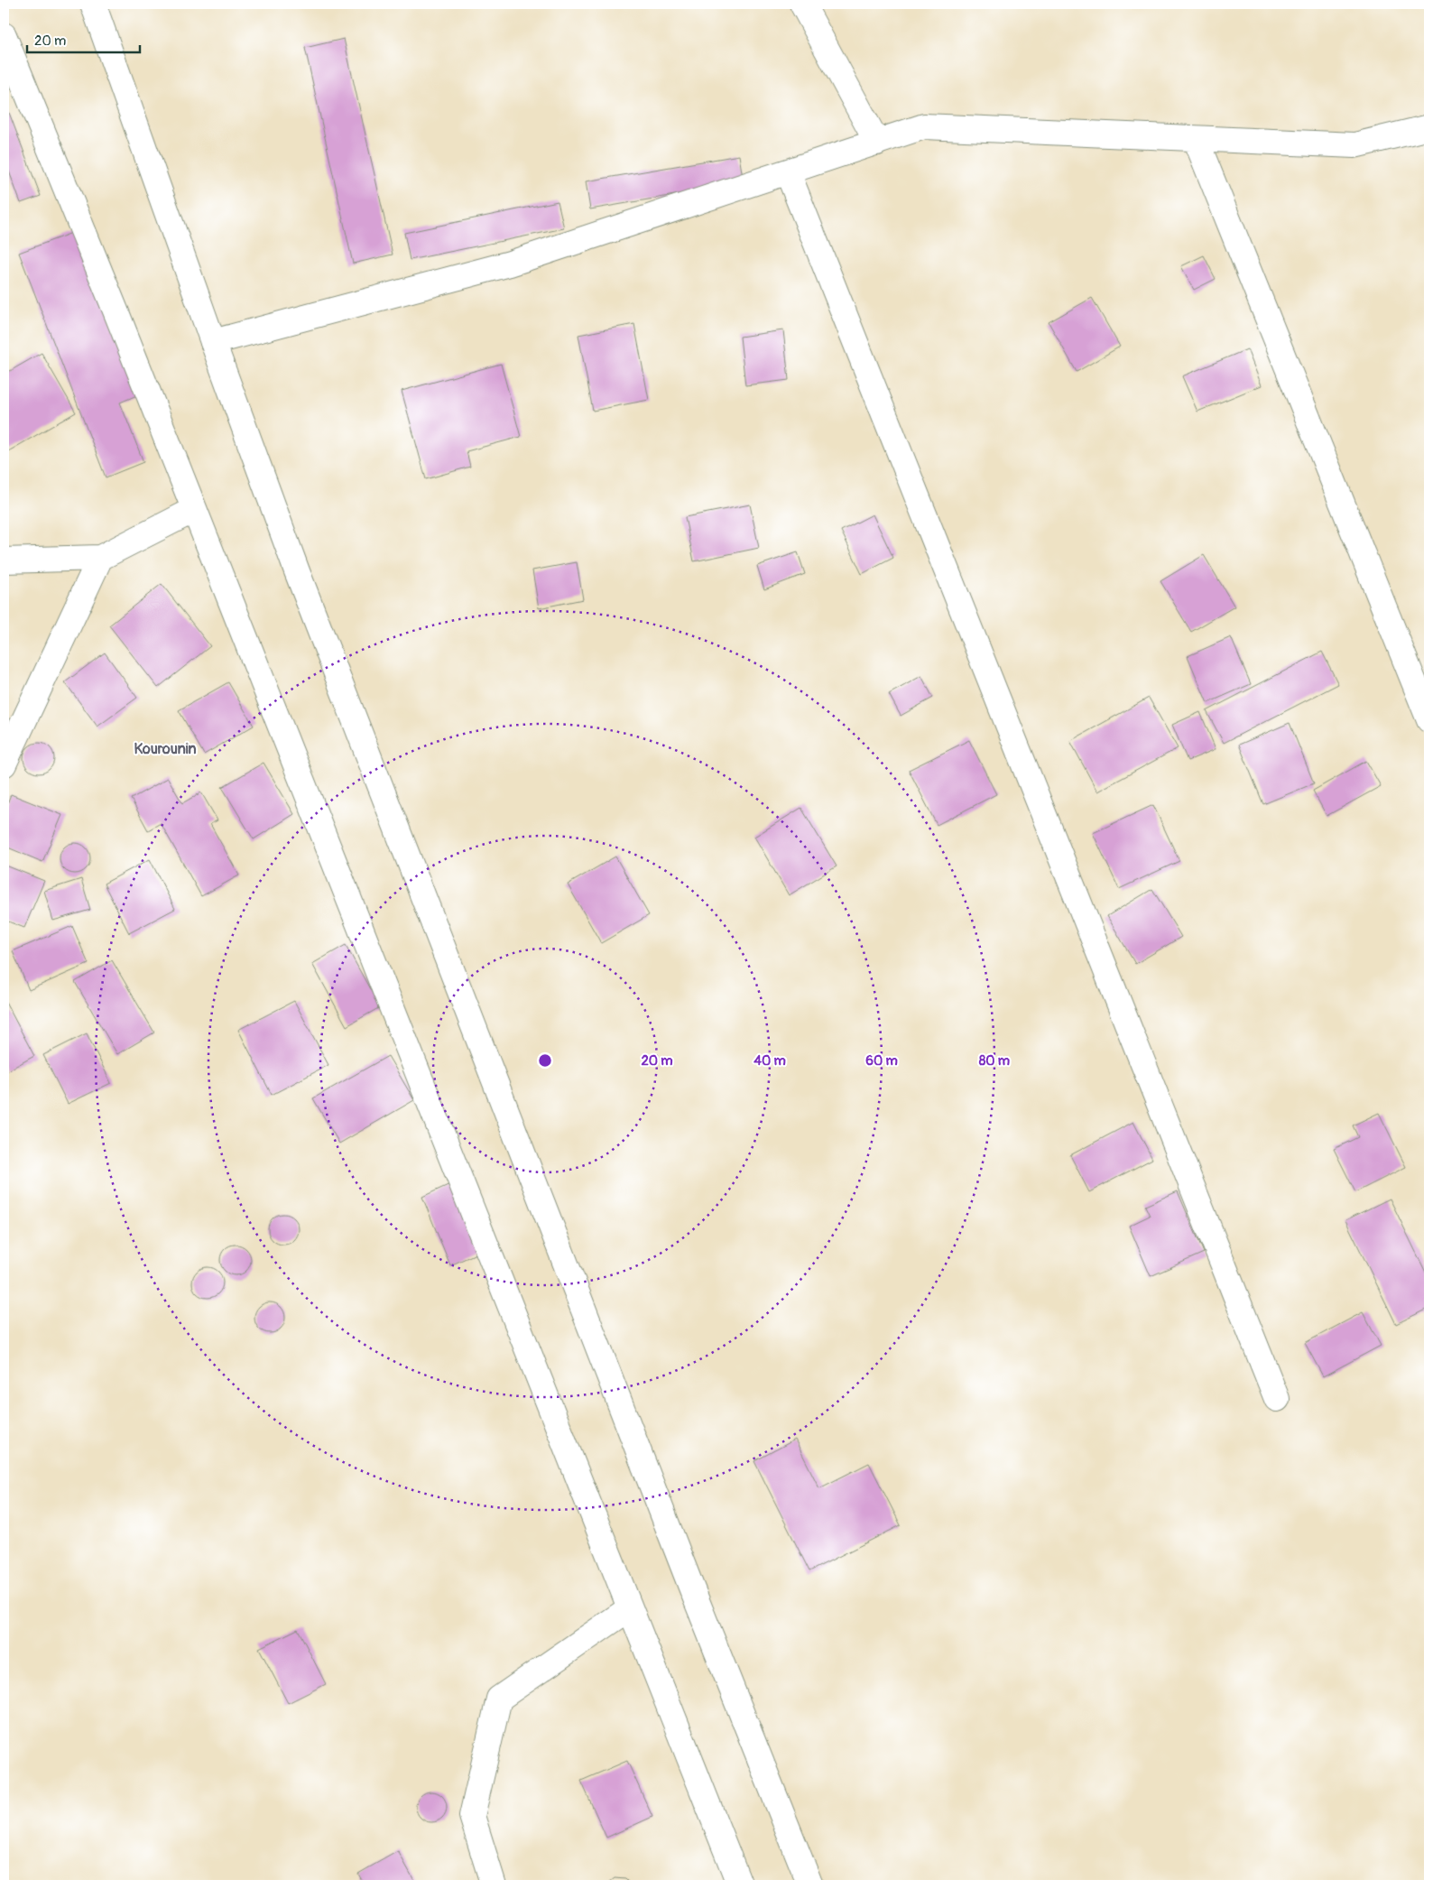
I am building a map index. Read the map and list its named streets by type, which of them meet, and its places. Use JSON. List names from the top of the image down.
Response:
{
  "districts": ["Kourounin"],
  "scale_bar": "20 m",
  "rings": [
    "20 m",
    "40 m",
    "60 m",
    "80 m"
  ]
}
